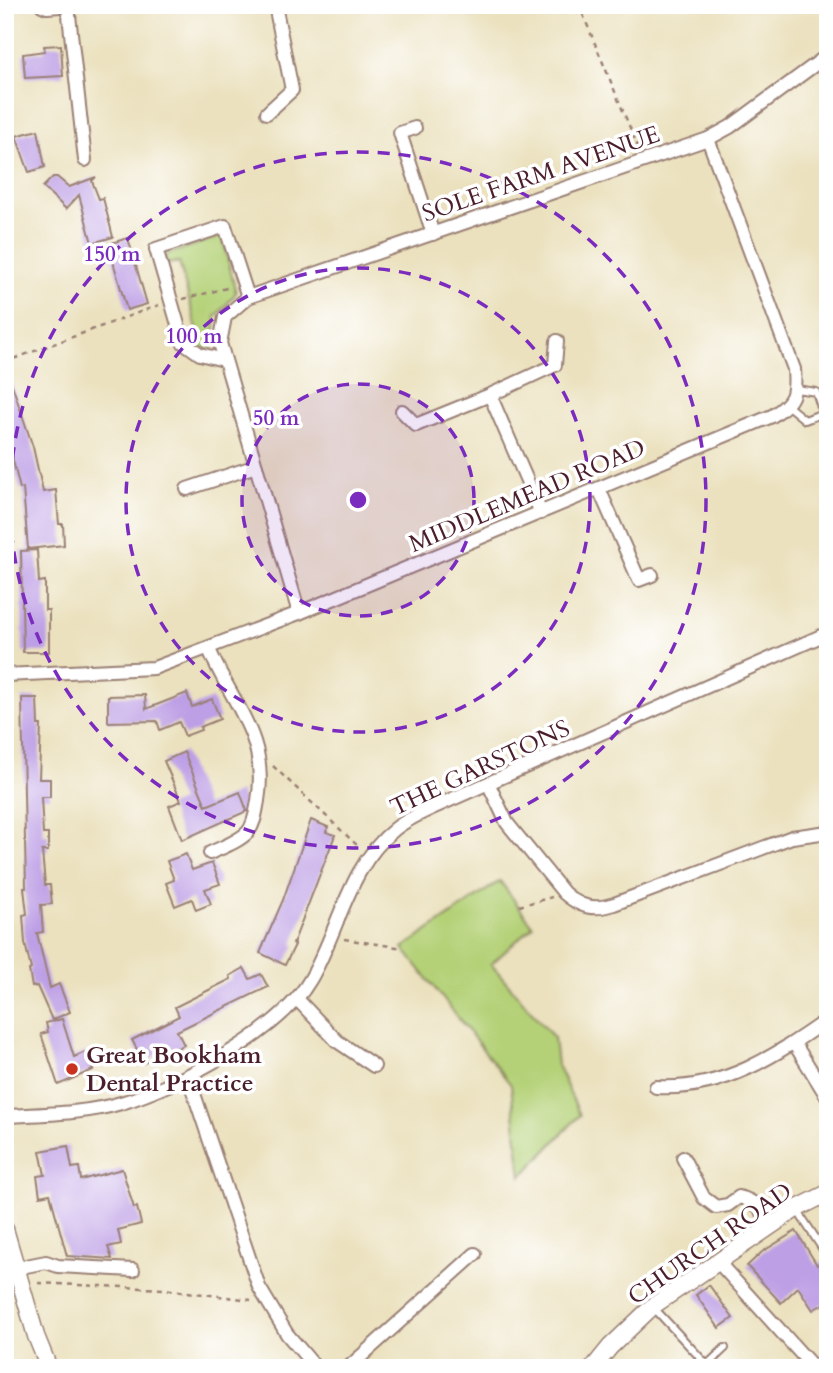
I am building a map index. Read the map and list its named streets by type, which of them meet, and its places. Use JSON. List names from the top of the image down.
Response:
{
  "streets": {
    "street": [
      "SOLE FARM AVENUE",
      "MIDDLEMEAD ROAD",
      "THE GARSTONS",
      "CHURCH ROAD"
    ]
  },
  "crossings": [
    ["SOLE FARM AVENUE", "MIDDLEMEAD ROAD"]
  ],
  "places": ["Great Bookham Dental Practice"],
  "rings": ["150 m", "100 m", "50 m"]
}
